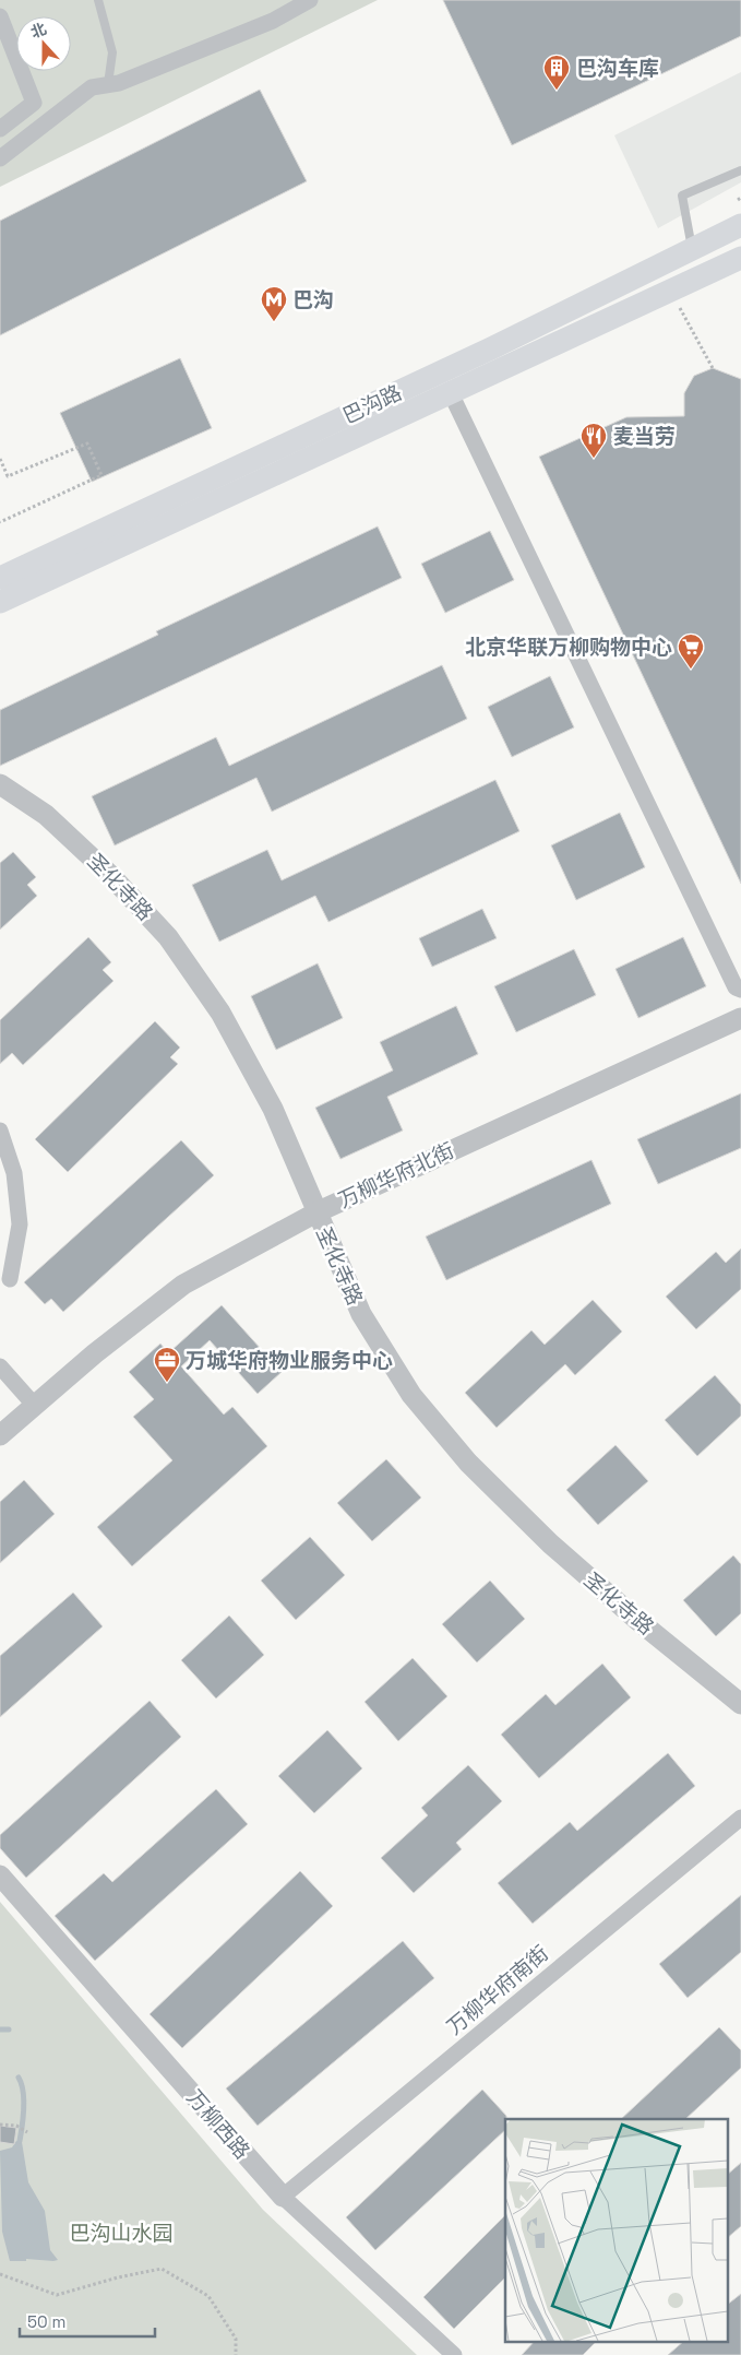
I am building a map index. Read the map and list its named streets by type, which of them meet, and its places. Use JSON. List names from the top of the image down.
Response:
{
  "streets": {
    "main road": ["巴沟路"],
    "street": [
      "圣化寺路",
      "万柳华府北街",
      "万柳华府南街",
      "万柳西路"
    ]
  },
  "crossings": [
    ["圣化寺路", "万柳华府北街"],
    ["万柳华府南街", "万柳西路"]
  ],
  "parks": ["巴沟山水园"],
  "places": {
    "building": ["巴沟车库"],
    "metro station": ["巴沟"],
    "restaurant": ["麦当劳"],
    "supermarket": ["北京华联万柳购物中心"],
    "office": ["万城华府物业服务中心"]
  },
  "scale_bar": "50 m",
  "north": "top"
}
